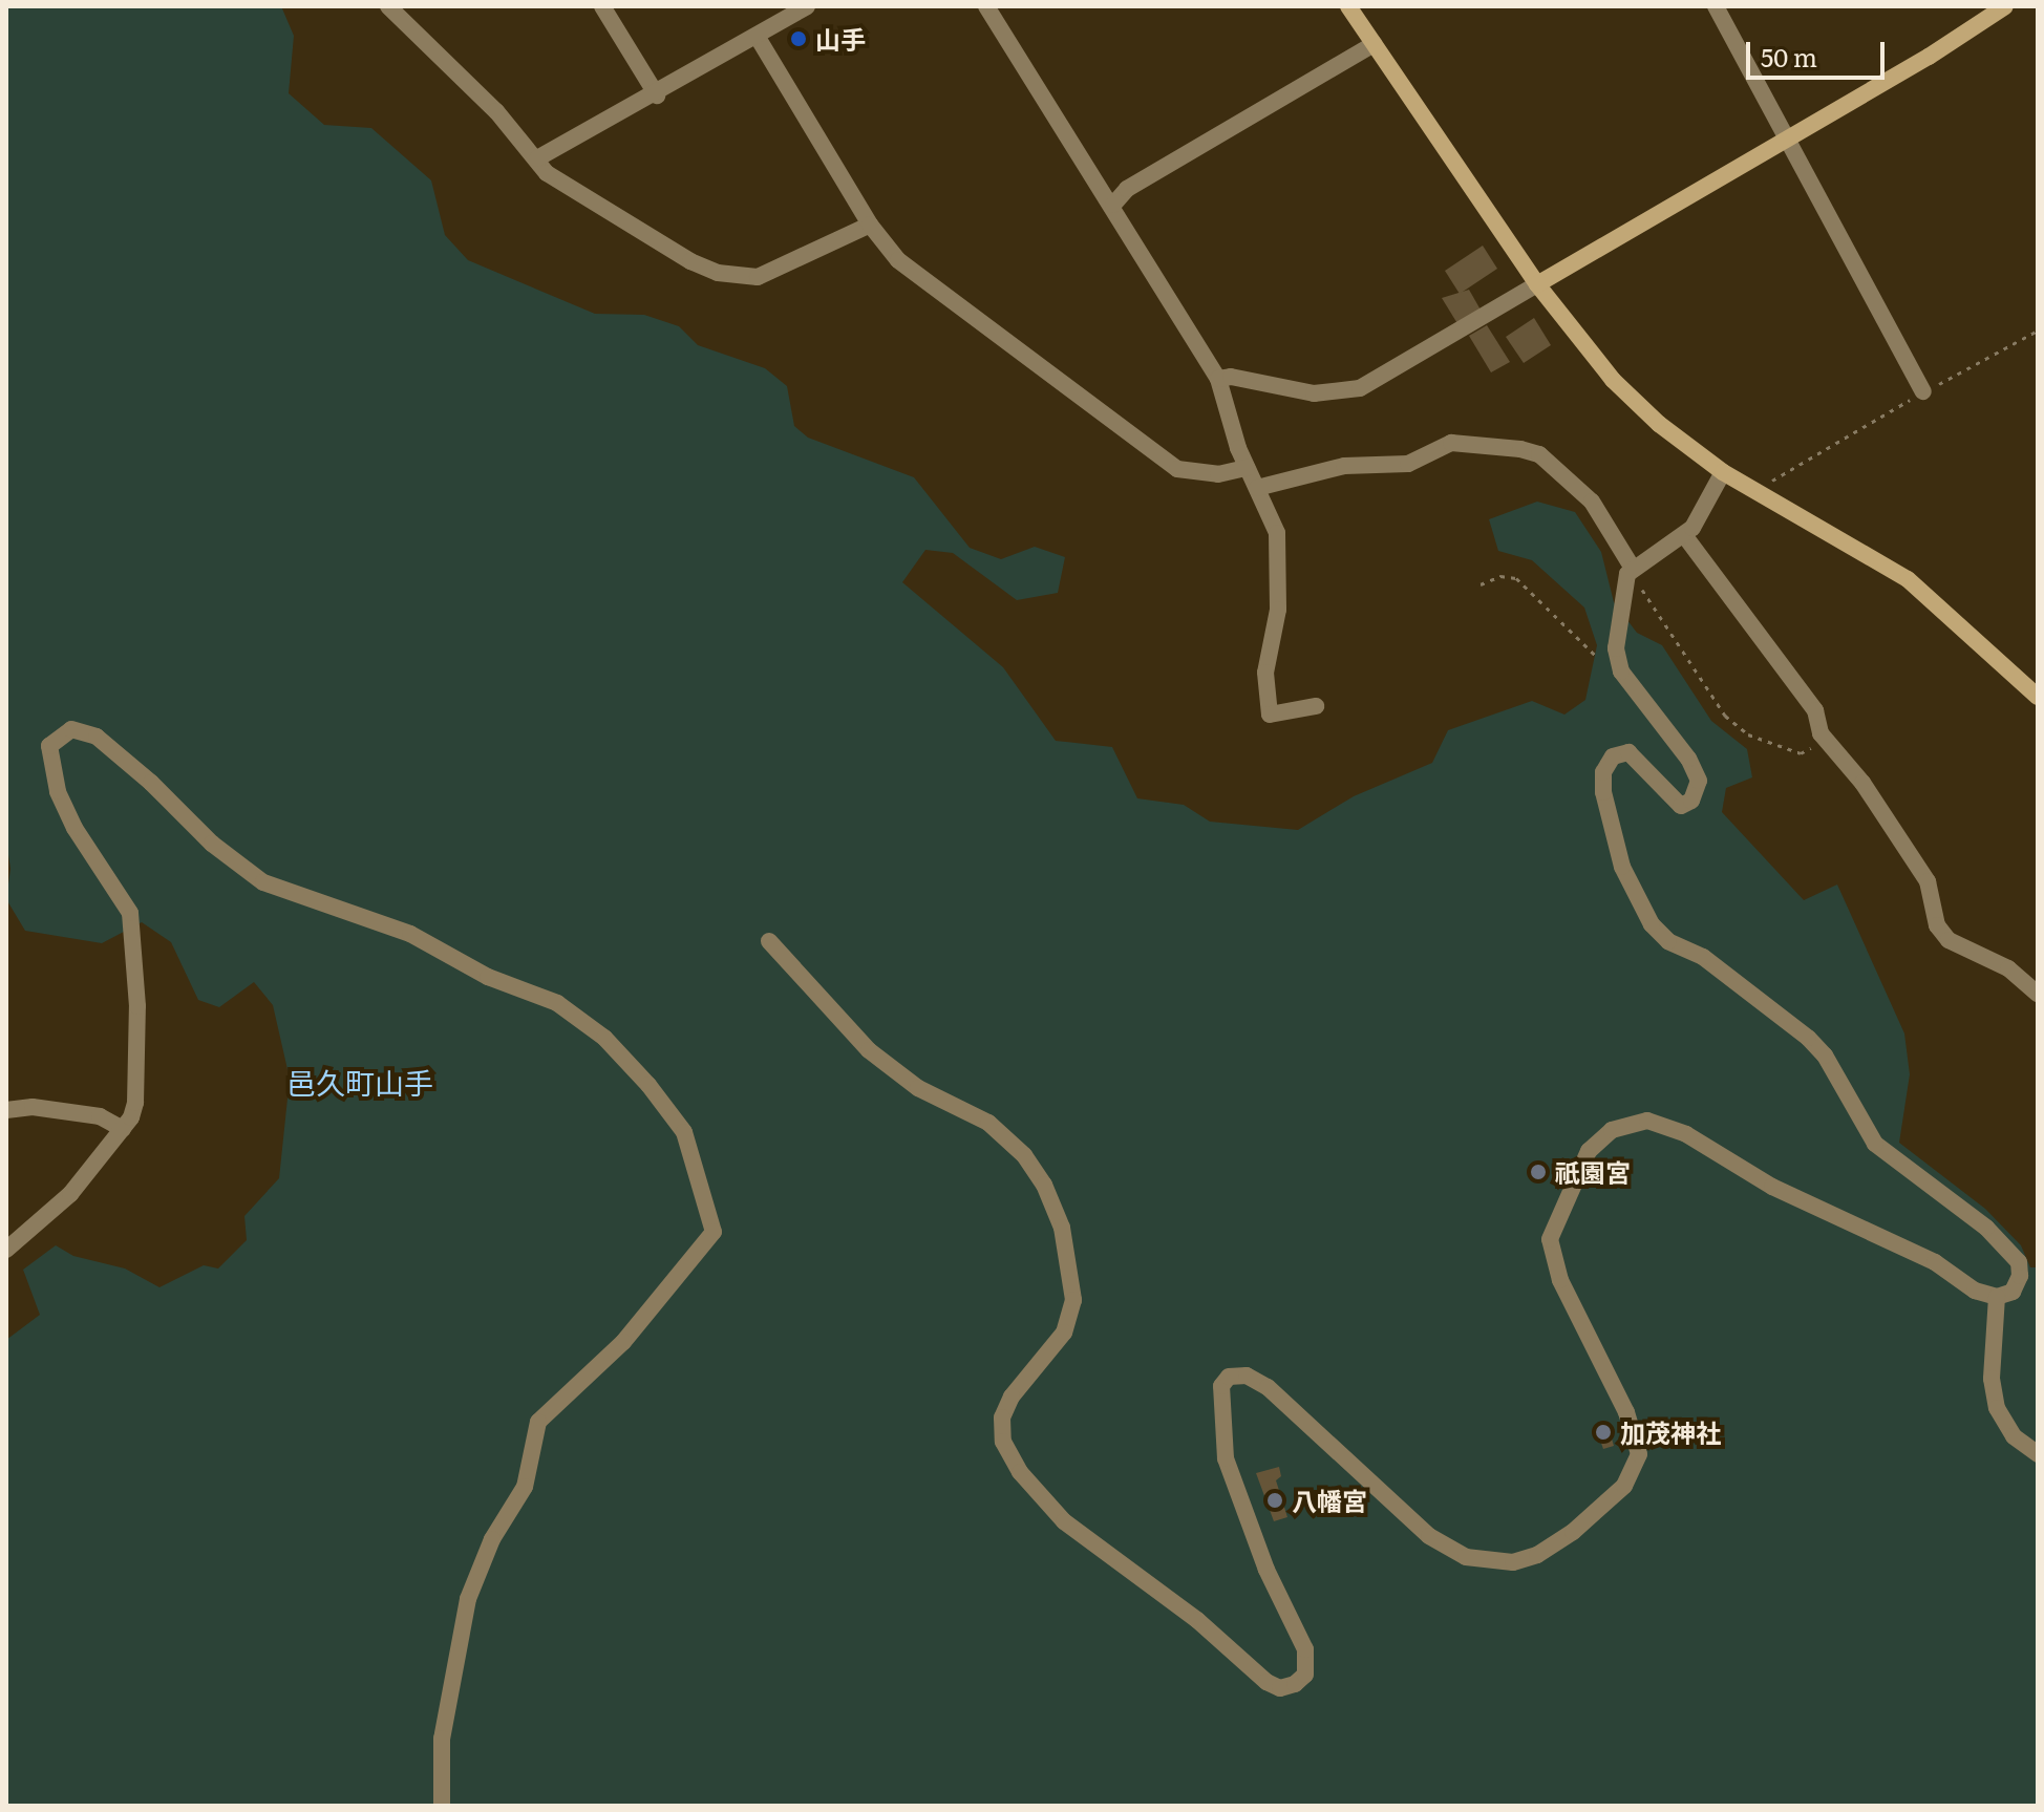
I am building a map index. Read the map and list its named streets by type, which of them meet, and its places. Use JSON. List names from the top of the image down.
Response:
{
  "districts": ["邑久町山手"],
  "places": [
    "山手",
    "祇園宮",
    "加茂神社",
    "八幡宮"
  ],
  "scale_bar": "50 m"
}
